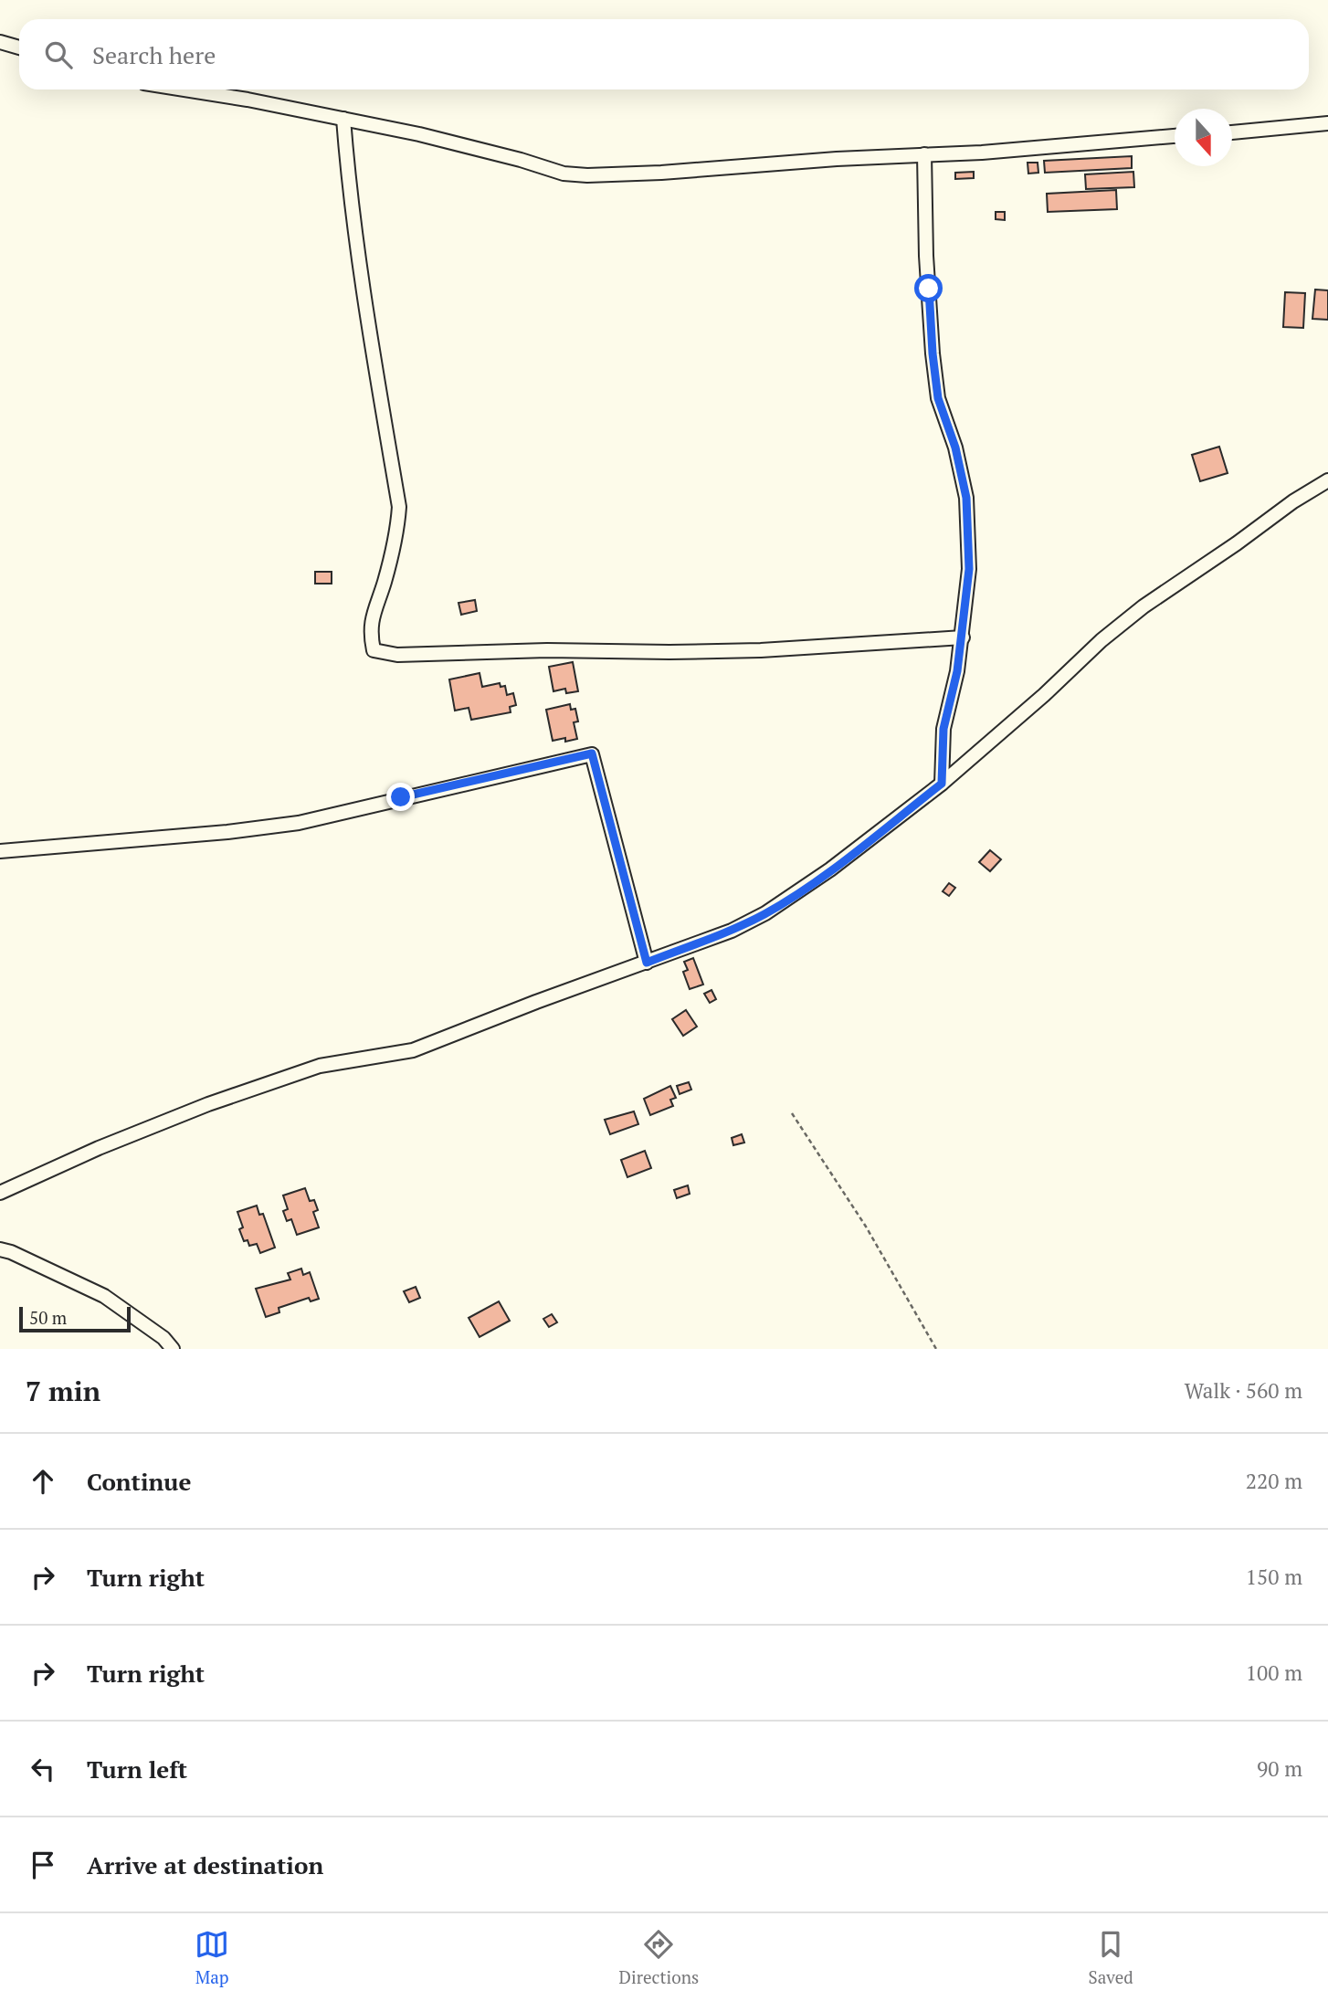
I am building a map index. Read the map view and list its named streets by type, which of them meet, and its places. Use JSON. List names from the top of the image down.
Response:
{
  "scale_bar": "50 m",
  "north": "bottom",
  "page": {
    "search": "Search here",
    "scale": "50 m",
    "heading": ["7 min", "Walk · 560 m"],
    "list": [
      ["Continue", "220 m"],
      ["Turn right", "150 m"],
      ["Turn right", "100 m"],
      ["Turn left", "90 m"],
      "Arrive at destination"
    ],
    "nav": ["Map", "Directions", "Saved"]
  }
}
